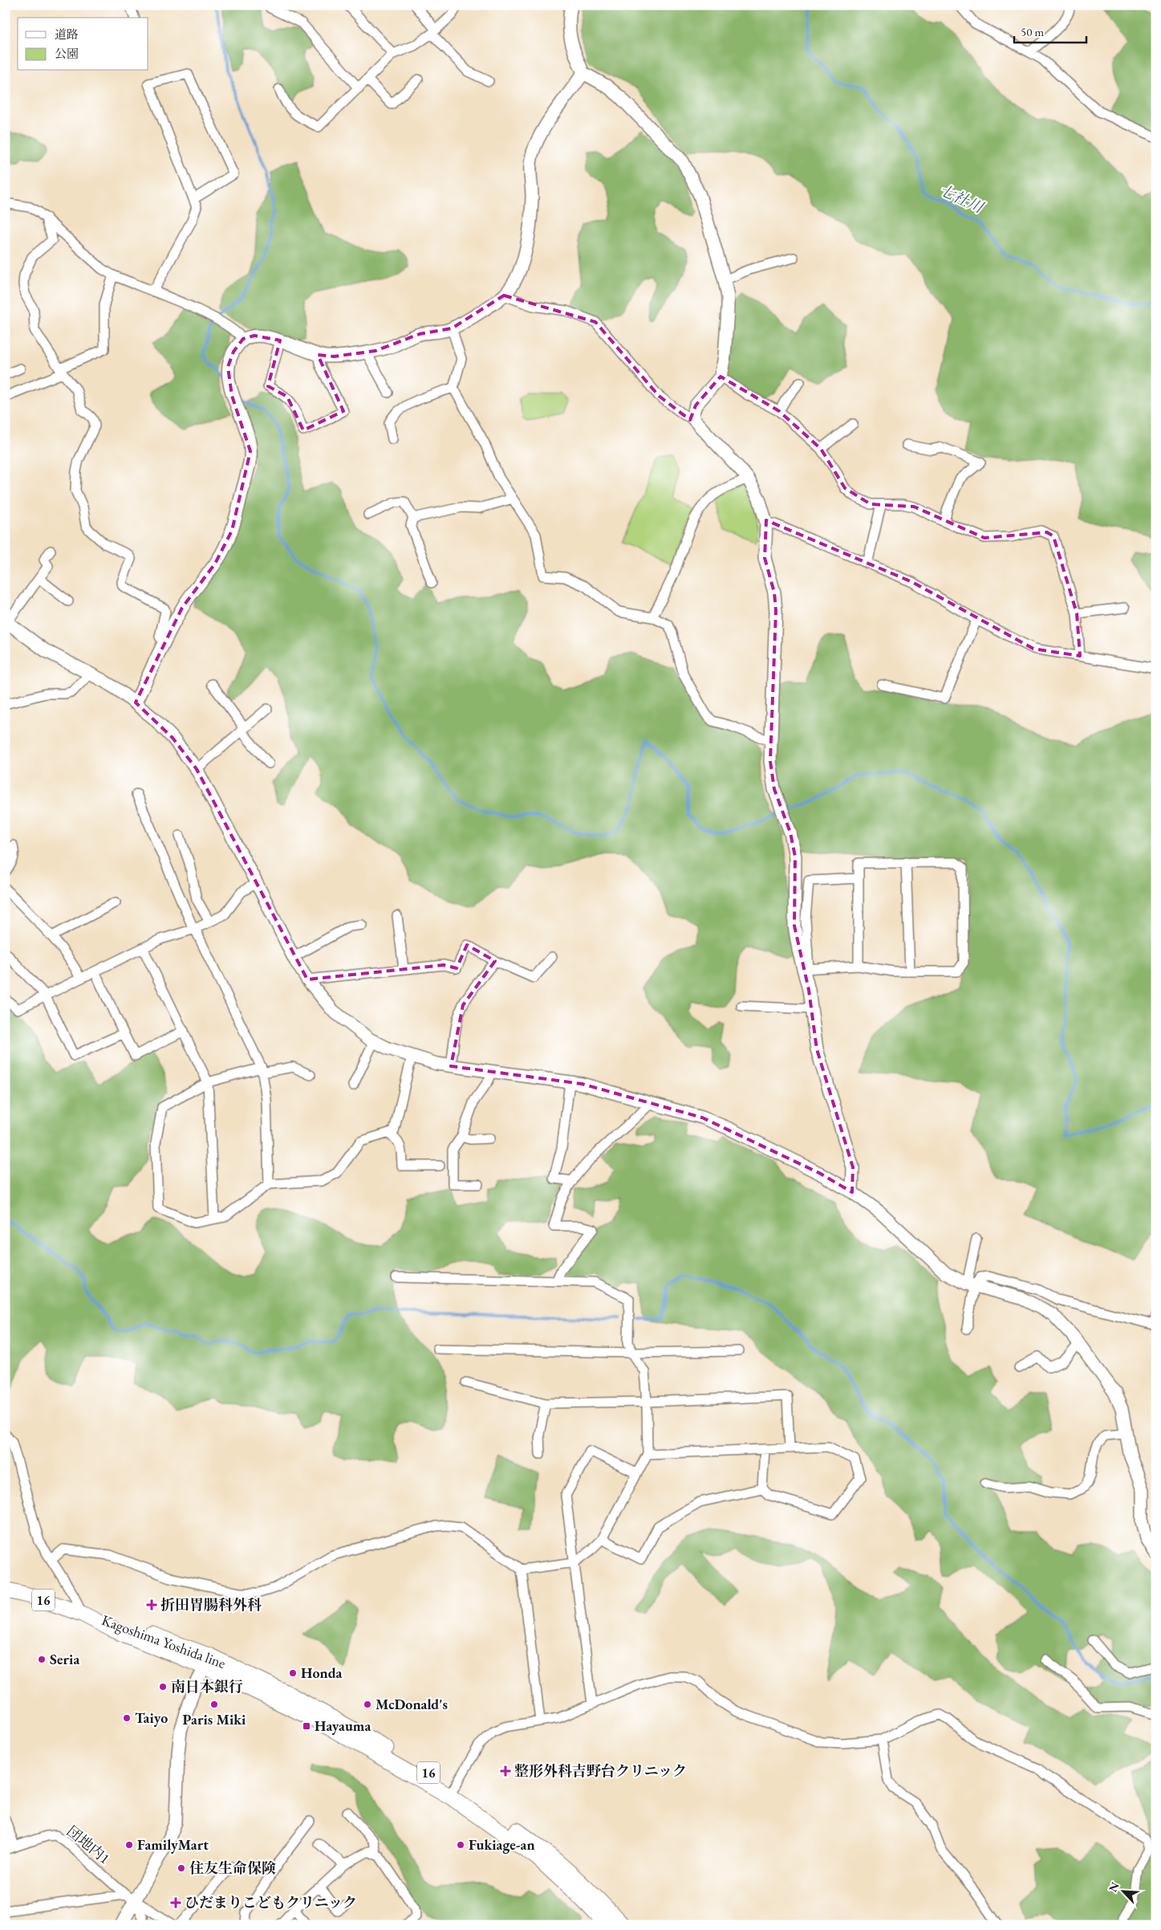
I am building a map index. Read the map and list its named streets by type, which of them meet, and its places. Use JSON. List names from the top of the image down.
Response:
{
  "streets": {
    "main road": ["16", "Kagoshima Yoshida line"],
    "street": ["団地内1"]
  },
  "water": ["七社川"],
  "places": {
    "health": ["折田胃腸科外科", "整形外科吉野台クリニック", "ひだまりこどもクリニック"],
    "other": [
      "Seria",
      "Honda",
      "南日本銀行",
      "Paris Miki",
      "McDonald's",
      "Taiyo",
      "FamilyMart",
      "Fukiage-an",
      "住友生命保険"
    ],
    "transit": ["Hayauma"]
  },
  "legend": ["道路", "公園"],
  "scale_bar": "50 m",
  "north": "top left"
}
